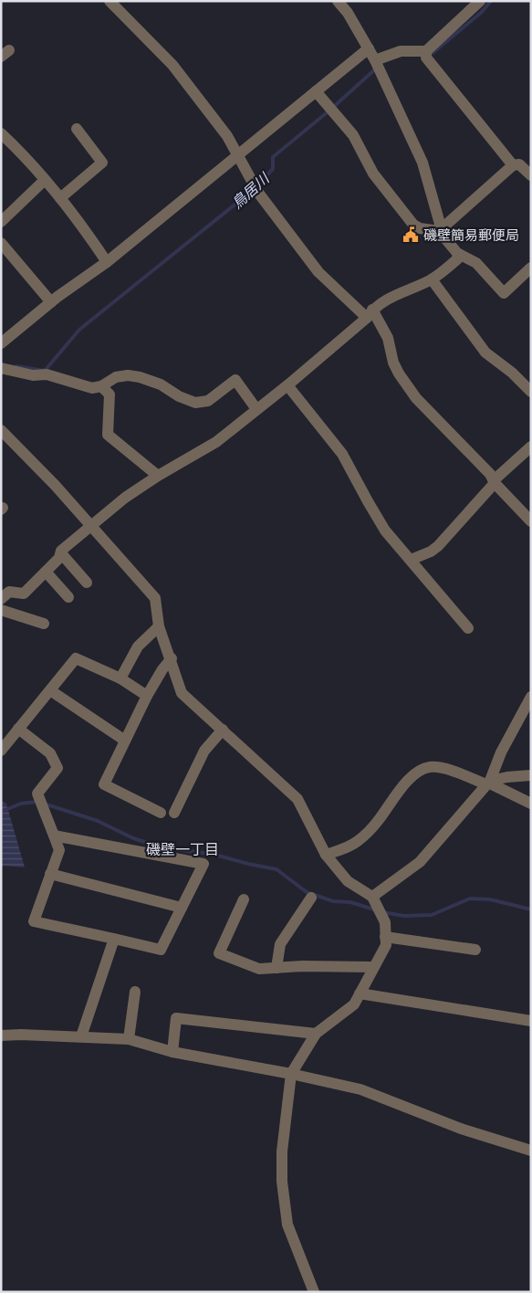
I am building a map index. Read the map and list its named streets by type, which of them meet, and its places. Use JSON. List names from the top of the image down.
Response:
{
  "districts": ["磯壁一丁目"],
  "water": ["鳥居川"],
  "places": {
    "public building": ["磯壁簡易郵便局"]
  }
}
